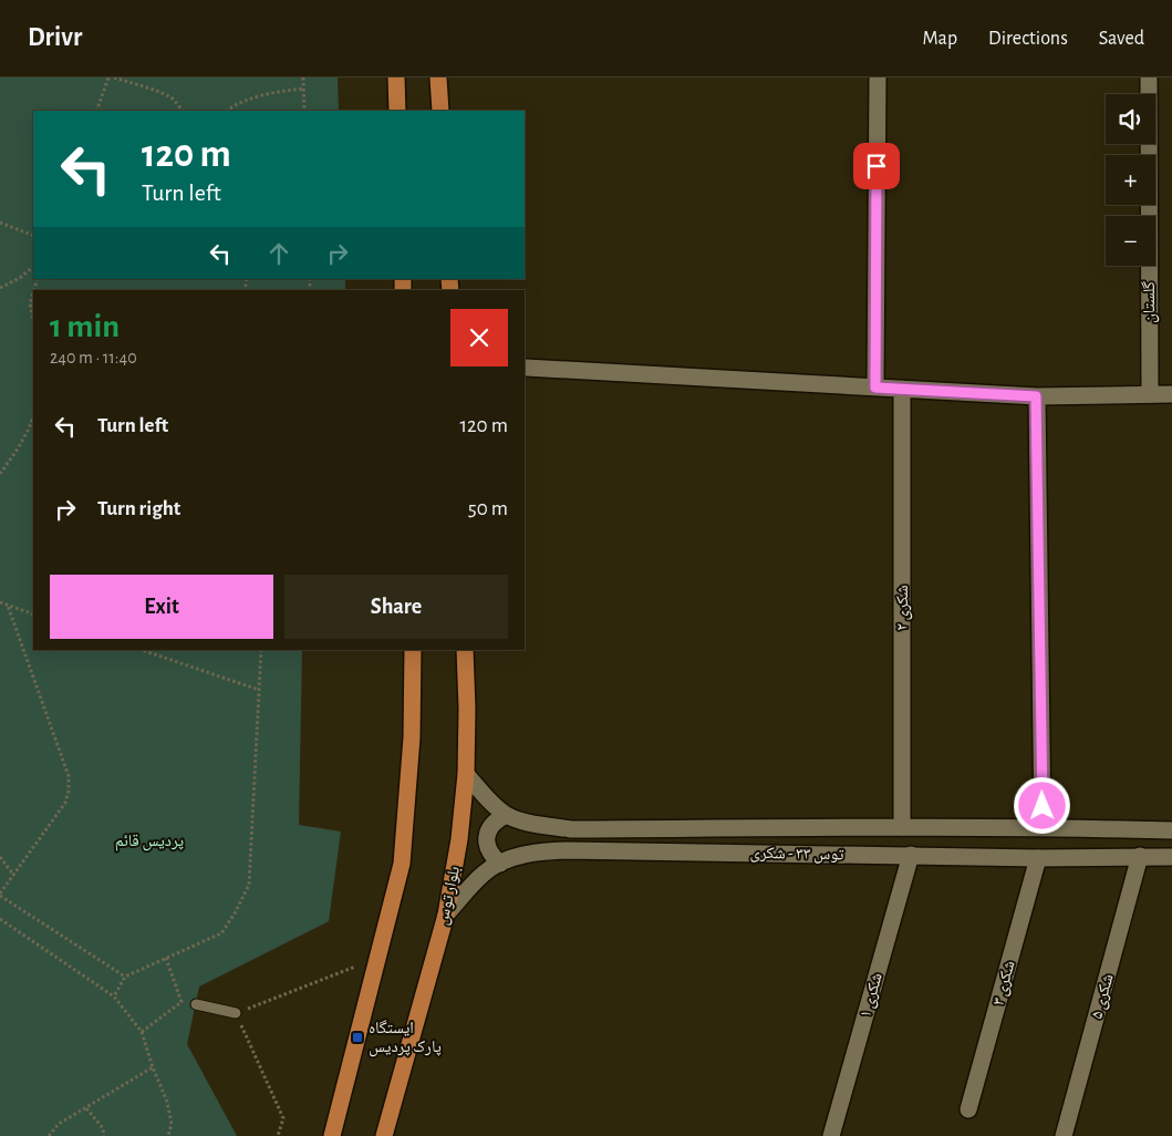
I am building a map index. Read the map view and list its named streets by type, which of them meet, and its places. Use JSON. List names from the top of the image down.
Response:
{
  "streets": {
    "main road": ["بلوار توس"],
    "street": [
      "گلستان",
      "شکری ۲",
      "توس ۳۳ - شکری",
      "شکری ۳",
      "شکری ۱",
      "شکری ۵"
    ]
  },
  "crossings": [
    ["شکری ۲", "توس ۳۳ - شکری"],
    ["توس ۳۳ - شکری", "بلوار توس"],
    ["توس ۳۳ - شکری", "شکری ۳"],
    ["توس ۳۳ - شکری", "شکری ۱"],
    ["توس ۳۳ - شکری", "شکری ۵"]
  ],
  "parks": ["پردیس قائم"],
  "places": {
    "transit": ["ایستگاه پارک پردیس"]
  },
  "page": {
    "header": "Drivr",
    "nav": ["Map", "Directions", "Saved"],
    "map_buttons": ["+", "−"],
    "turn": ["120 m", "Turn left"],
    "heading": ["1 min", "240 m · 11:40"],
    "list": [
      {
        "name": "Turn left",
        "value": "120 m"
      },
      {
        "name": "Turn right",
        "value": "50 m"
      }
    ],
    "buttons": ["Exit", "Share"]
  }
}
